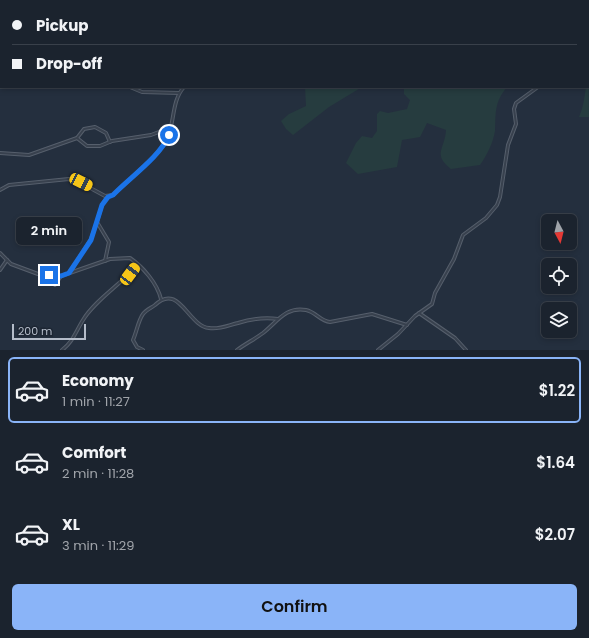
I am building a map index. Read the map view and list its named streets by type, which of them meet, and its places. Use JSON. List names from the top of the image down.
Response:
{
  "scale_bar": "200 m",
  "north": "bottom",
  "page": {
    "banner": ["Pickup", "Drop-off"],
    "bubble": "2 min",
    "scale": "200 m",
    "list": [
      {
        "name": "Economy",
        "note": "1 min · 11:27",
        "value": "$1.22"
      },
      {
        "name": "Comfort",
        "note": "2 min · 11:28",
        "value": "$1.64"
      },
      {
        "name": "XL",
        "note": "3 min · 11:29",
        "value": "$2.07"
      }
    ],
    "buttons": "Confirm"
  }
}
